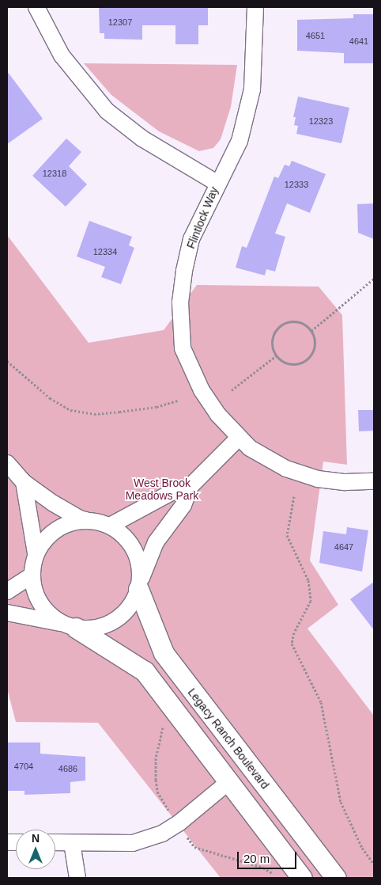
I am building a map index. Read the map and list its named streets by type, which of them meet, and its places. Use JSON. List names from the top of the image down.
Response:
{
  "streets": {
    "street": ["Flintlock Way", "Legacy Ranch Boulevard"]
  },
  "parks": ["West Brook Meadows Park"],
  "house_numbers": [
    "12307",
    "4651",
    "4641",
    "12323",
    "12318",
    "12333",
    "12334",
    "4647",
    "4704",
    "4686"
  ],
  "scale_bar": "20 m",
  "north": "top"
}
